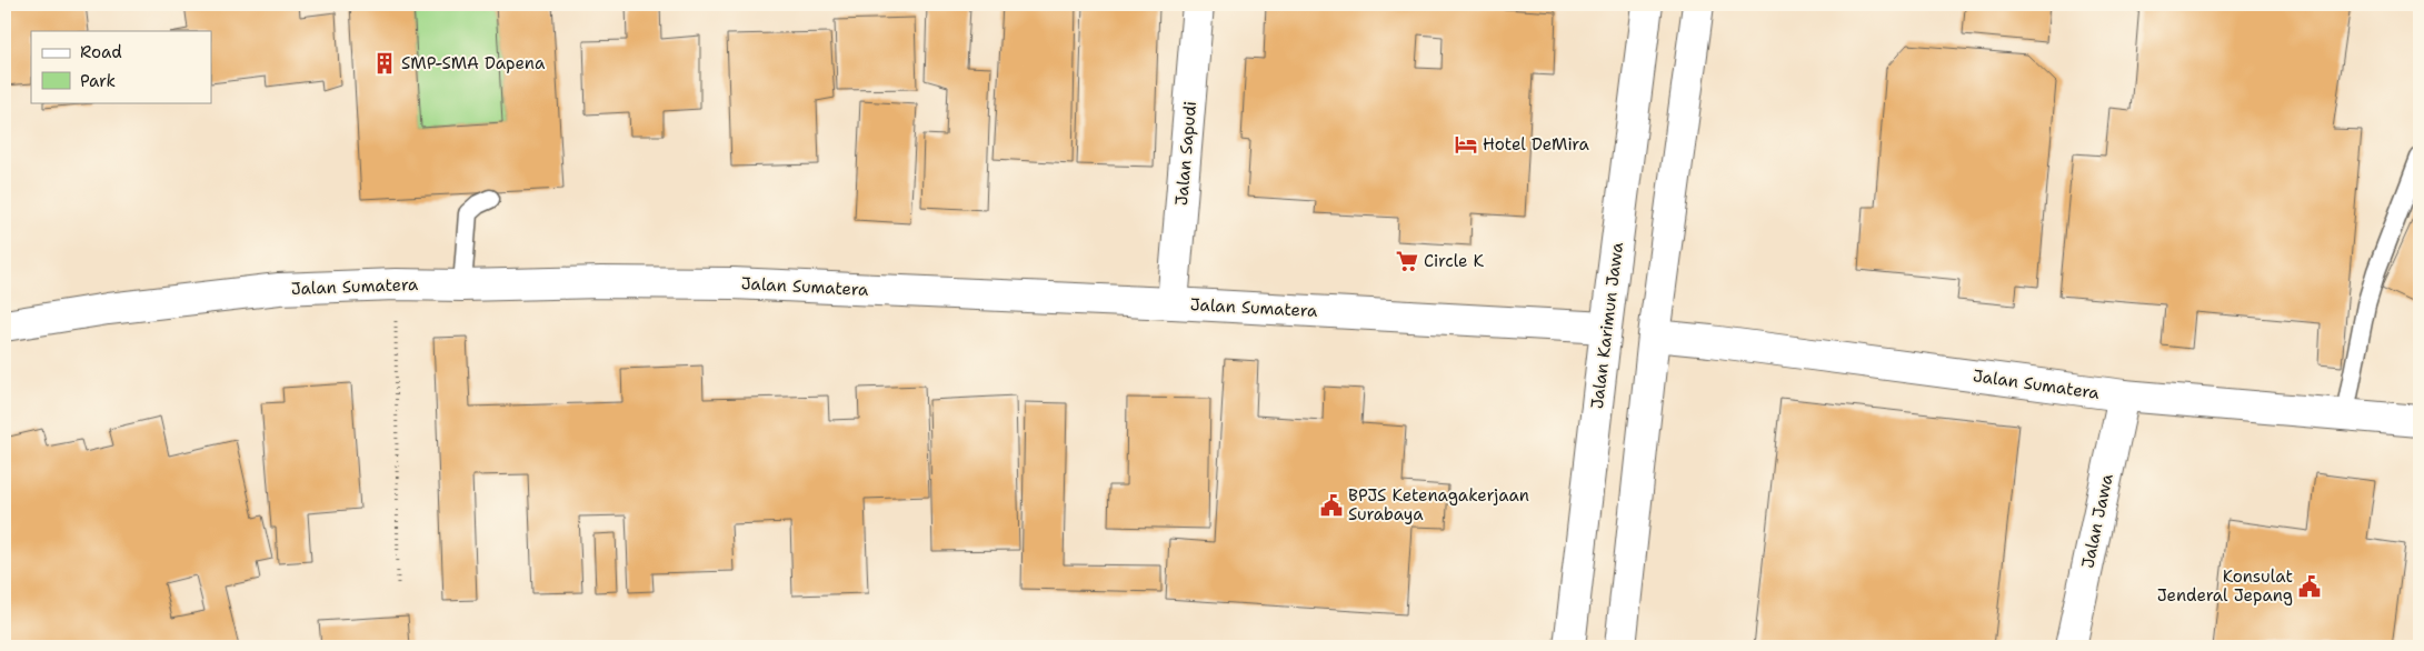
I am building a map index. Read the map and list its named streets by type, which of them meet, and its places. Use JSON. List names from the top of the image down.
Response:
{
  "streets": {
    "street": [
      "Jalan Sapudi",
      "Jalan Sumatera",
      "Jalan Karimun Jawa",
      "Jalan Jawa"
    ]
  },
  "crossings": [
    ["Jalan Sapudi", "Jalan Sumatera"],
    ["Jalan Sumatera", "Jalan Karimun Jawa"],
    ["Jalan Sumatera", "Jalan Jawa"]
  ],
  "places": {
    "building": ["SMP-SMA Dapena"],
    "hotel": ["Hotel DeMira"],
    "supermarket": ["Circle K"],
    "public building": ["BPJS Ketenagakerjaan Surabaya", "Konsulat Jenderal Jepang"]
  },
  "legend": ["Road", "Park"]
}
